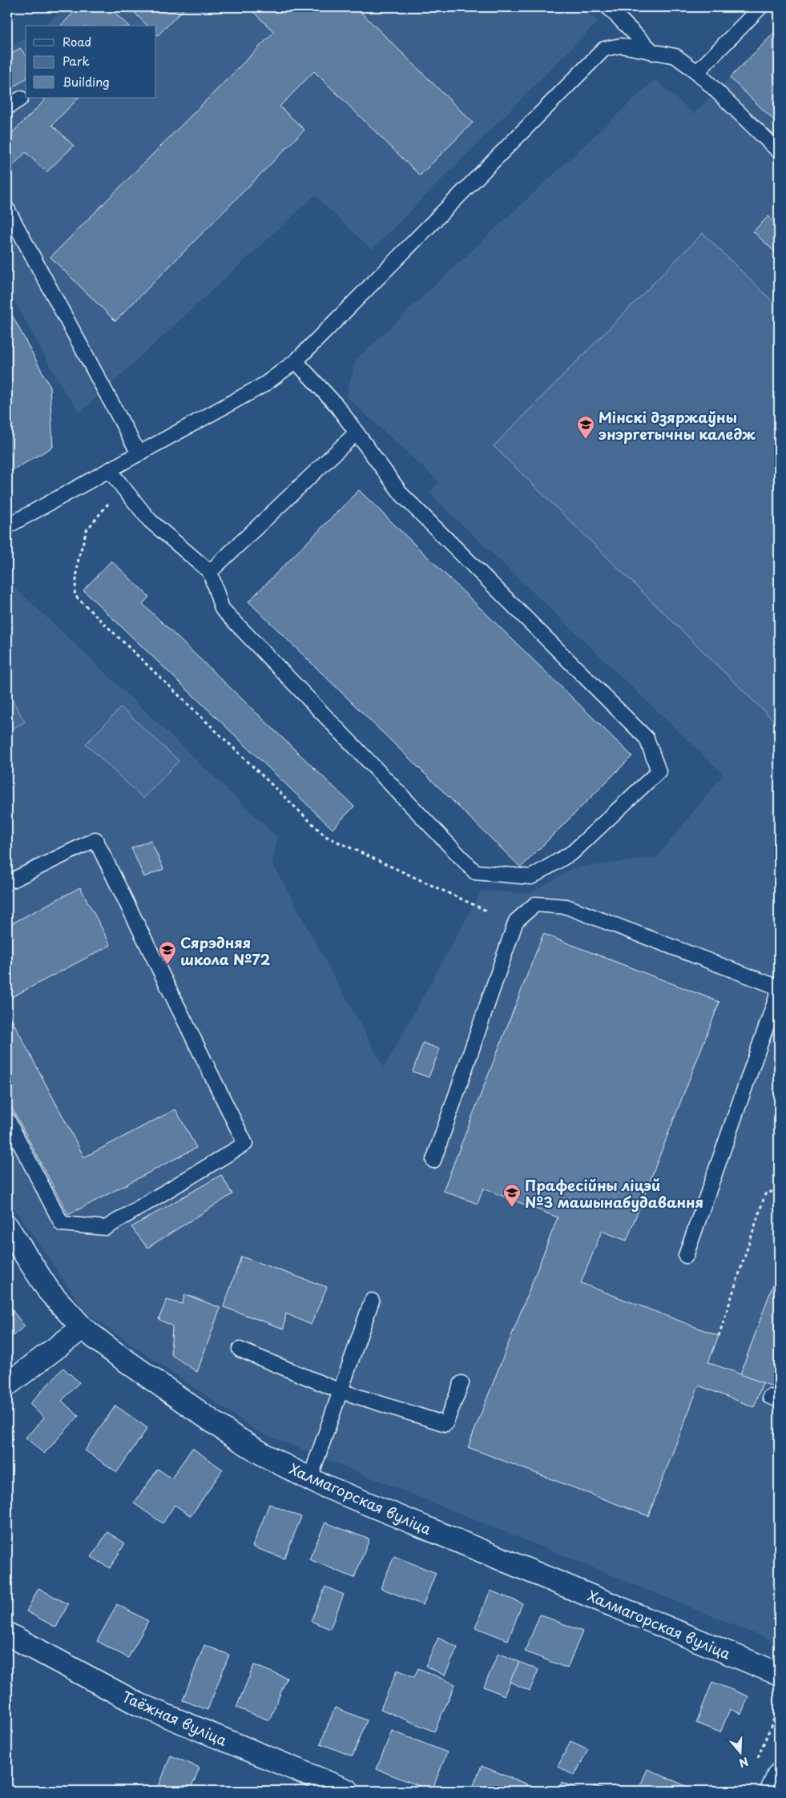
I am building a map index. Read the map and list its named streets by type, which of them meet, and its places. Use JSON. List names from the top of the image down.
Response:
{
  "streets": {
    "street": ["Халмагорская вуліца", "Таёжная вуліца"]
  },
  "places": {
    "school or university": ["Мінскі дзяржаўны энэргетычны каледж", "Сярэдняя школа №72", "Прафесійны ліцэй №3 машынабудавання"]
  },
  "legend": ["Road", "Park", "Building"],
  "north": "bottom"
}
